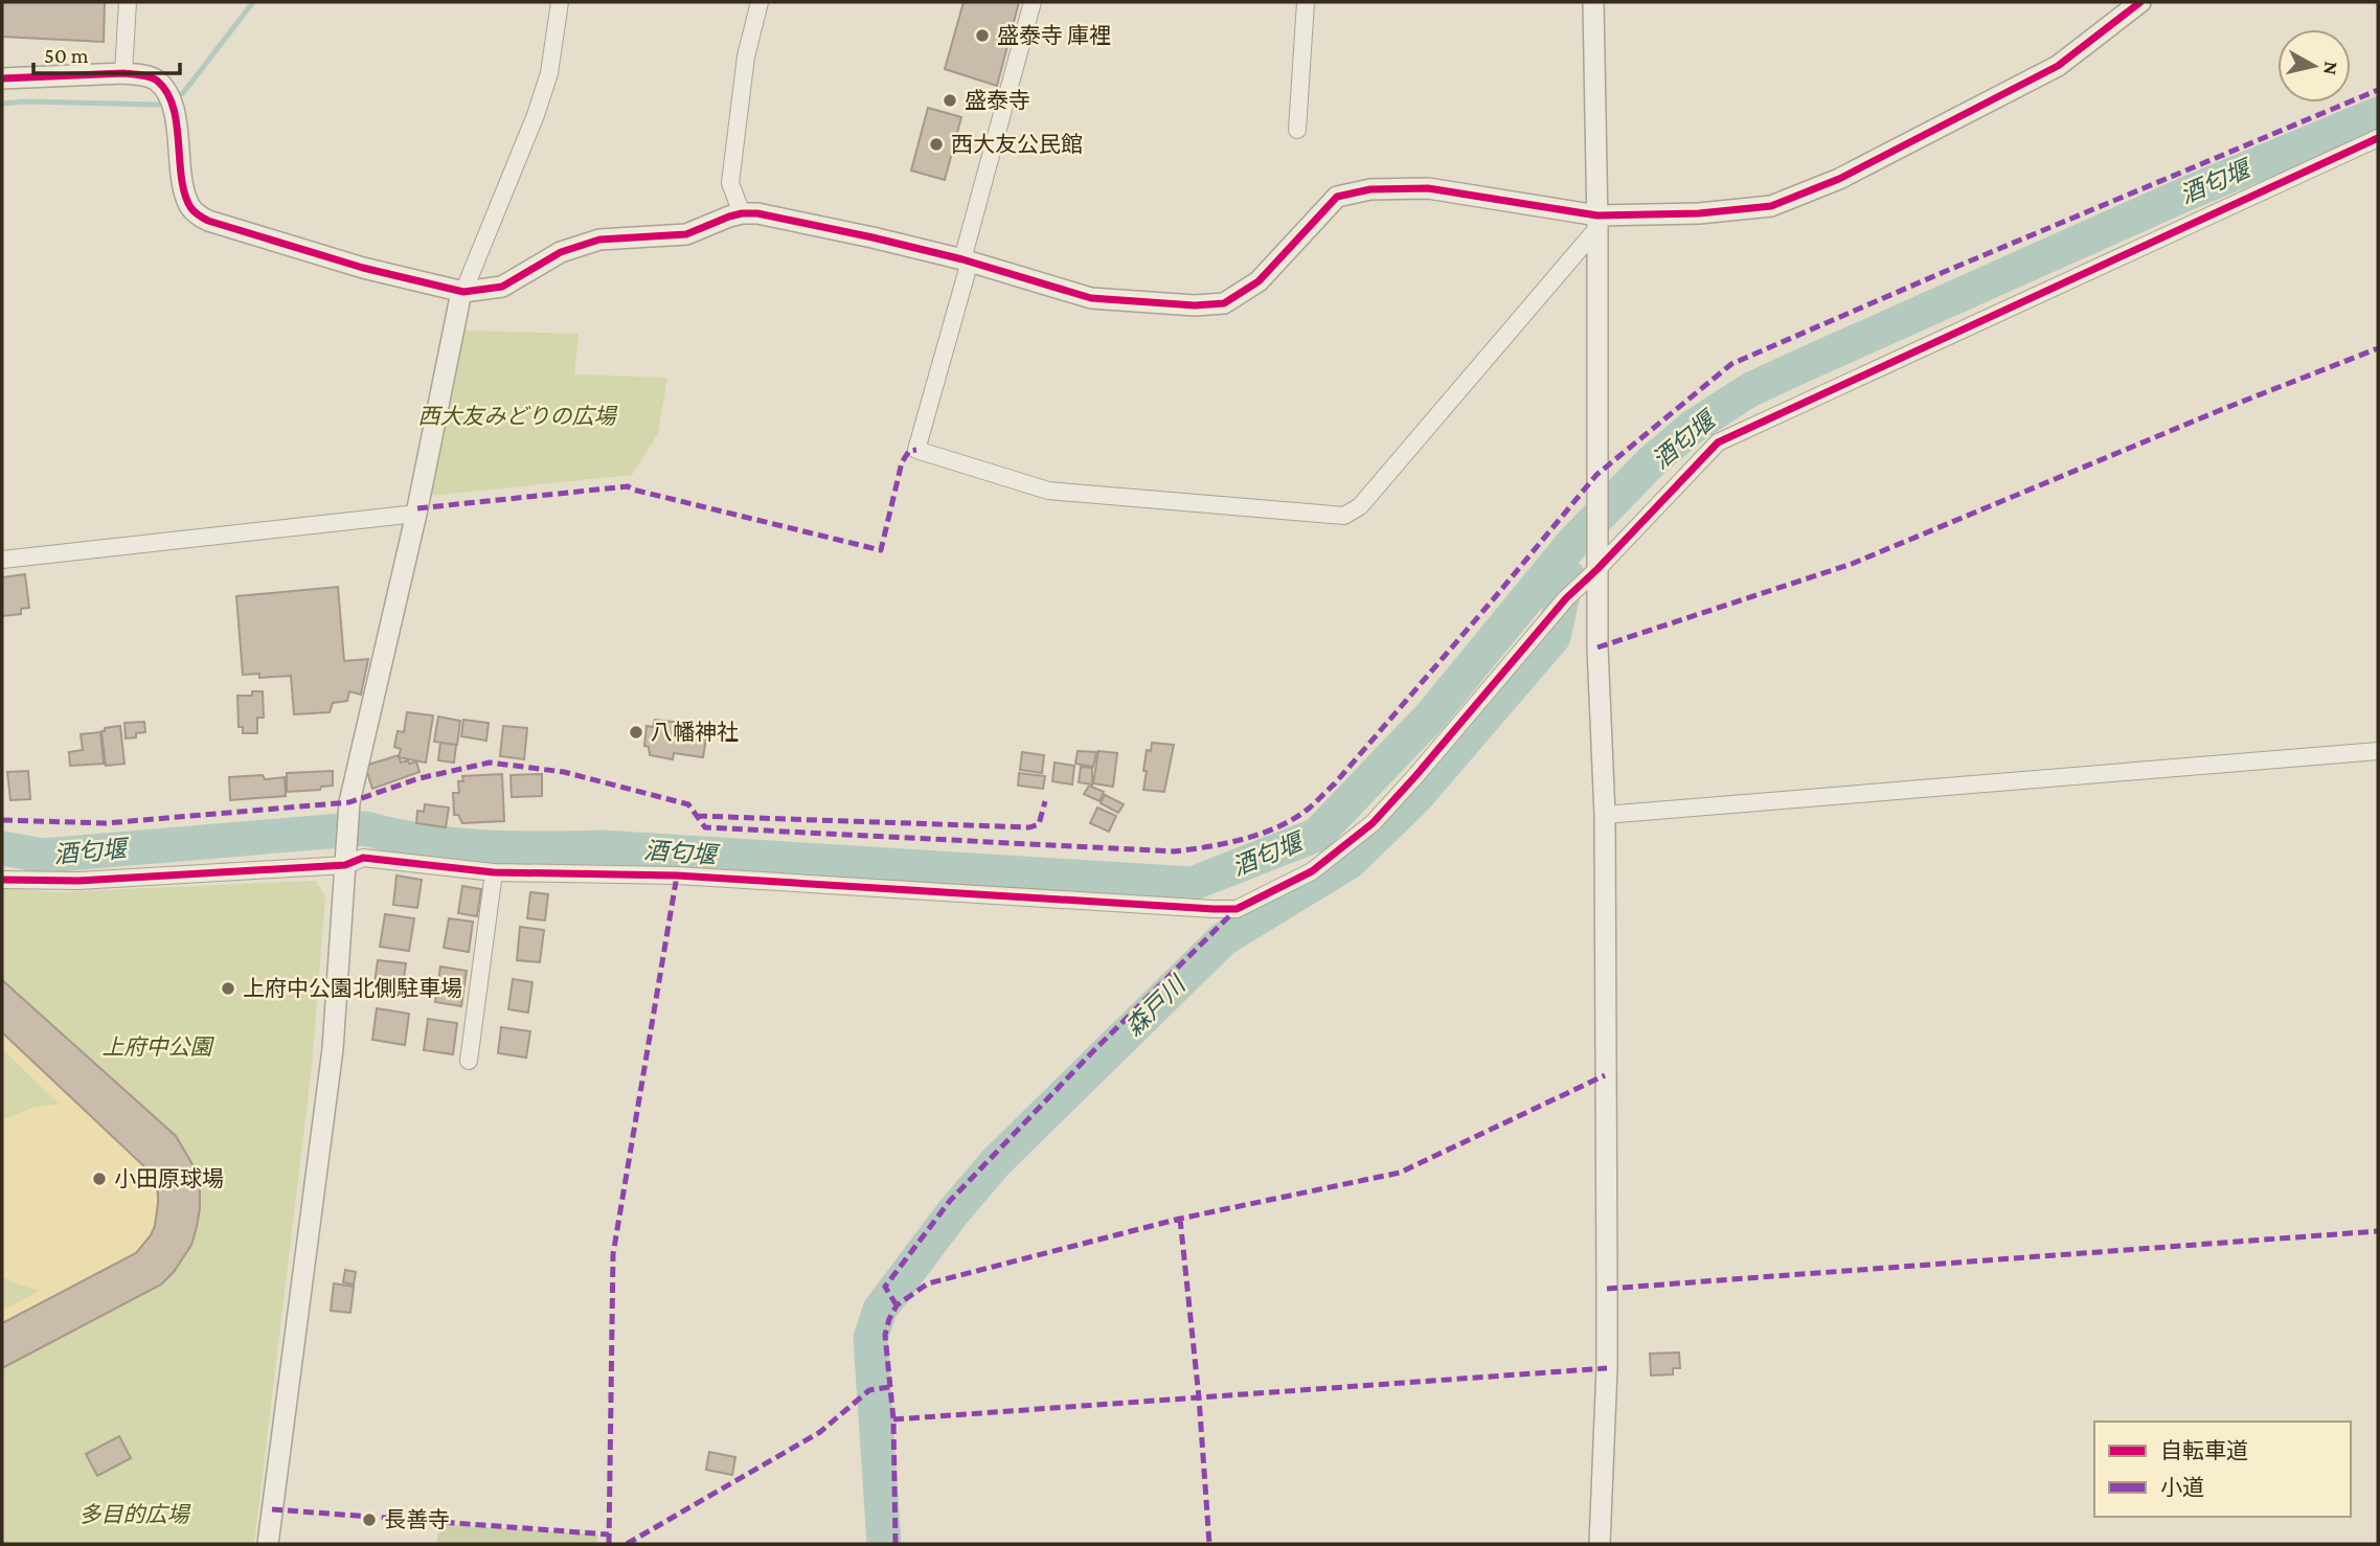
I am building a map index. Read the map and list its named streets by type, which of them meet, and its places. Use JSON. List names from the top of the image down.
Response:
{
  "water": ["酒匂堰", "森戸川"],
  "parks": ["西大友みどりの広場", "上府中公園", "多目的広場"],
  "places": [
    "盛泰寺 庫裡",
    "盛泰寺",
    "西大友公民館",
    "八幡神社",
    "上府中公園北側駐車場",
    "小田原球場",
    "長善寺"
  ],
  "legend": ["自転車道", "小道"],
  "scale_bar": "50 m",
  "north": "right"
}
